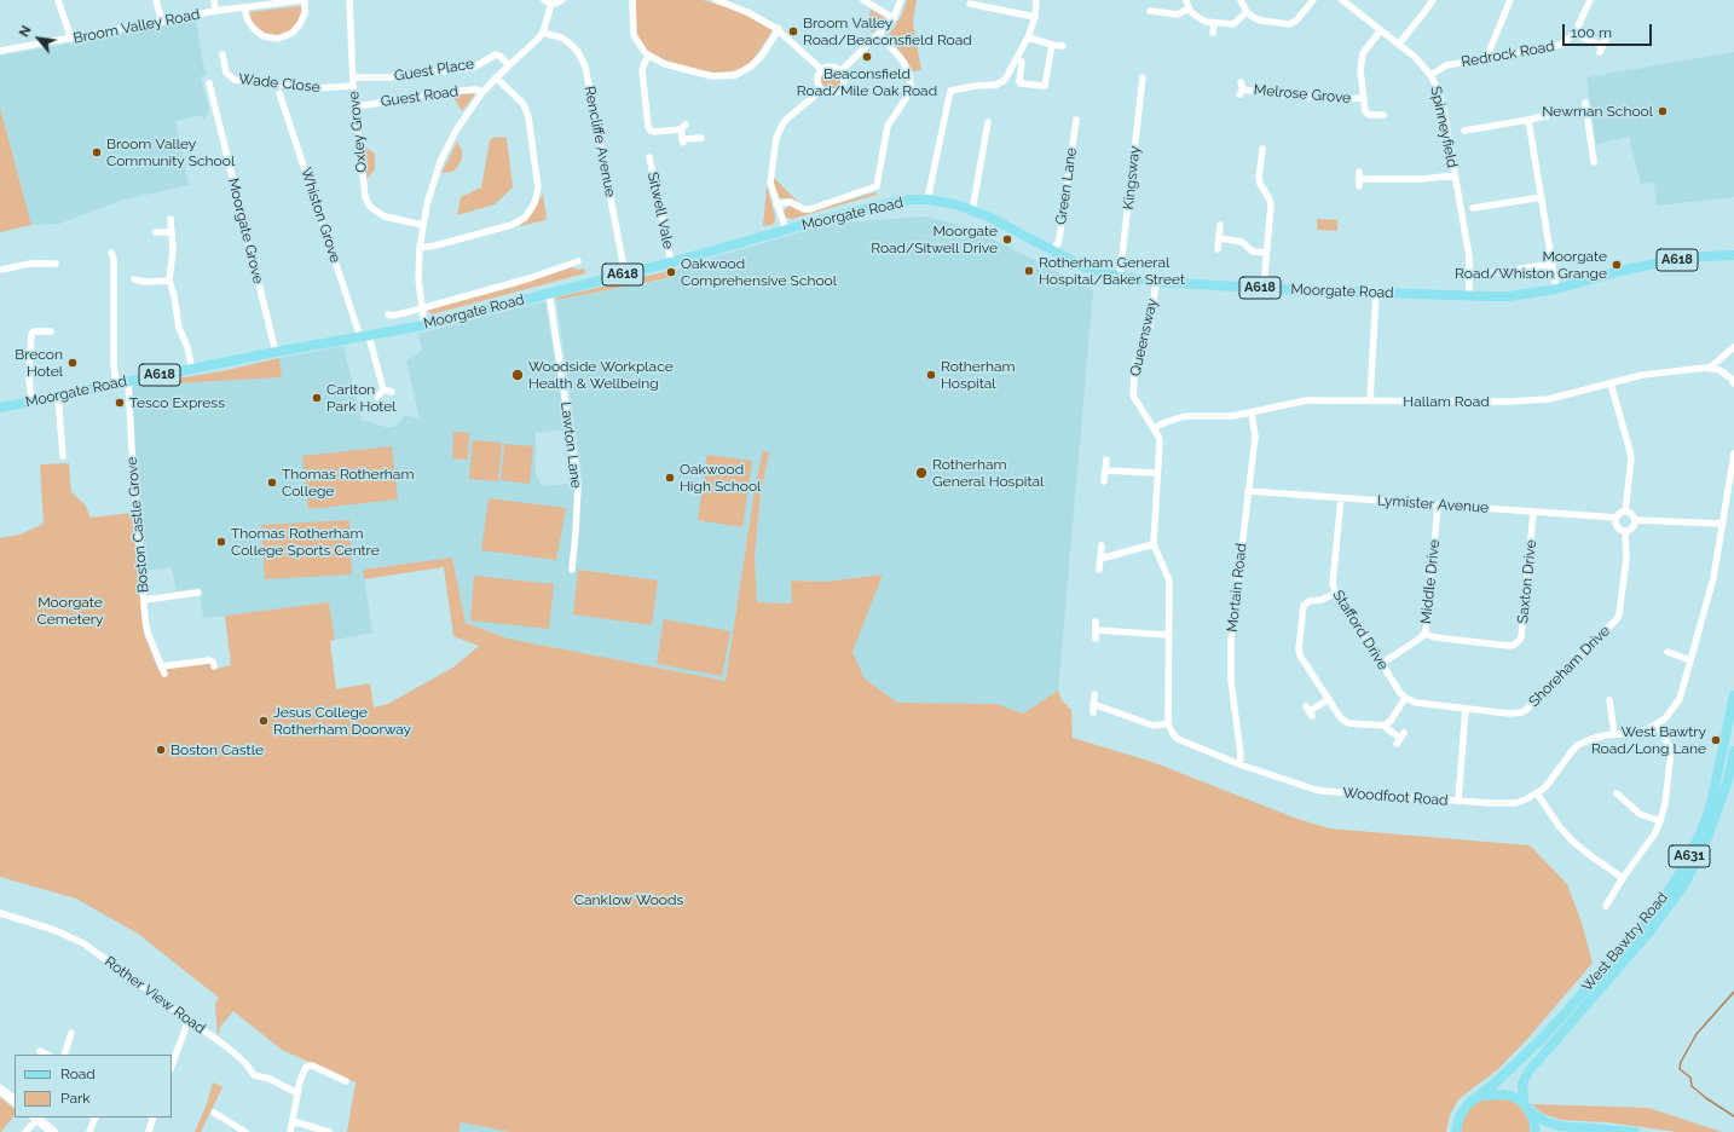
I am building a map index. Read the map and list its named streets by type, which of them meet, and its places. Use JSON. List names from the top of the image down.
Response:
{
  "streets": {
    "main road": [
      "Moorgate Road",
      "A618",
      "A631",
      "West Bawtry Road"
    ],
    "street": [
      "Broom Valley Road",
      "Redrock Road",
      "Guest Place",
      "Wade Close",
      "Melrose Grove",
      "Guest Road",
      "Spinneyfield",
      "Oxley Grove",
      "Rencliffe Avenue",
      "Kingsway",
      "Green Lane",
      "Sitwell Vale",
      "Whiston Grove",
      "Moorgate Grove",
      "Queensway",
      "Hallam Road",
      "Lawton Lane",
      "Lymister Avenue",
      "Boston Castle Grove",
      "Middle Drive",
      "Saxton Drive",
      "Mortain Road",
      "Stafford Drive",
      "Shoreham Drive",
      "Woodfoot Road",
      "Rother View Road"
    ]
  },
  "crossings": [
    ["Redrock Road", "Spinneyfield"],
    ["Guest Place", "Oxley Grove"],
    ["Wade Close", "Oxley Grove"],
    ["Melrose Grove", "Spinneyfield"],
    ["Guest Road", "Oxley Grove"],
    ["Spinneyfield", "Moorgate Road"],
    ["Rencliffe Avenue", "Moorgate Road"],
    ["Kingsway", "Moorgate Road"],
    ["Green Lane", "Moorgate Road"],
    ["Sitwell Vale", "Moorgate Road"],
    ["Moorgate Road", "Whiston Grove"],
    ["Moorgate Road", "Moorgate Grove"],
    ["Moorgate Road", "Queensway"],
    ["Moorgate Road", "Lawton Lane"],
    ["Moorgate Road", "Boston Castle Grove"],
    ["Queensway", "Hallam Road"],
    ["Queensway", "Woodfoot Road"],
    ["Hallam Road", "Mortain Road"],
    ["Lymister Avenue", "Middle Drive"],
    ["Lymister Avenue", "Saxton Drive"],
    ["Lymister Avenue", "Mortain Road"],
    ["Lymister Avenue", "Stafford Drive"],
    ["Lymister Avenue", "Shoreham Drive"],
    ["Middle Drive", "Saxton Drive"],
    ["Middle Drive", "Stafford Drive"],
    ["Mortain Road", "Woodfoot Road"],
    ["Stafford Drive", "Shoreham Drive"],
    ["A631", "West Bawtry Road"]
  ],
  "parks": ["Moorgate Cemetery", "Canklow Woods"],
  "places": [
    "Broom Valley Road/Beaconsfield Road",
    "Beaconsfield Road/Mile Oak Road",
    "Newman School",
    "Broom Valley Community School",
    "Moorgate Road/Sitwell Drive",
    "Moorgate Road/Whiston Grange",
    "Rotherham General Hospital/Baker Street",
    "Oakwood Comprehensive School",
    "Brecon Hotel",
    "Woodside Workplace Health & Wellbeing",
    "Rotherham Hospital",
    "Carlton Park Hotel",
    "Tesco Express",
    "Rotherham General Hospital",
    "Oakwood High School",
    "Thomas Rotherham College",
    "Thomas Rotherham College Sports Centre",
    "Jesus College Rotherham Doorway",
    "West Bawtry Road/Long Lane",
    "Boston Castle"
  ],
  "legend": ["Road", "Park"],
  "scale_bar": "100 m",
  "north": "top left"
}
